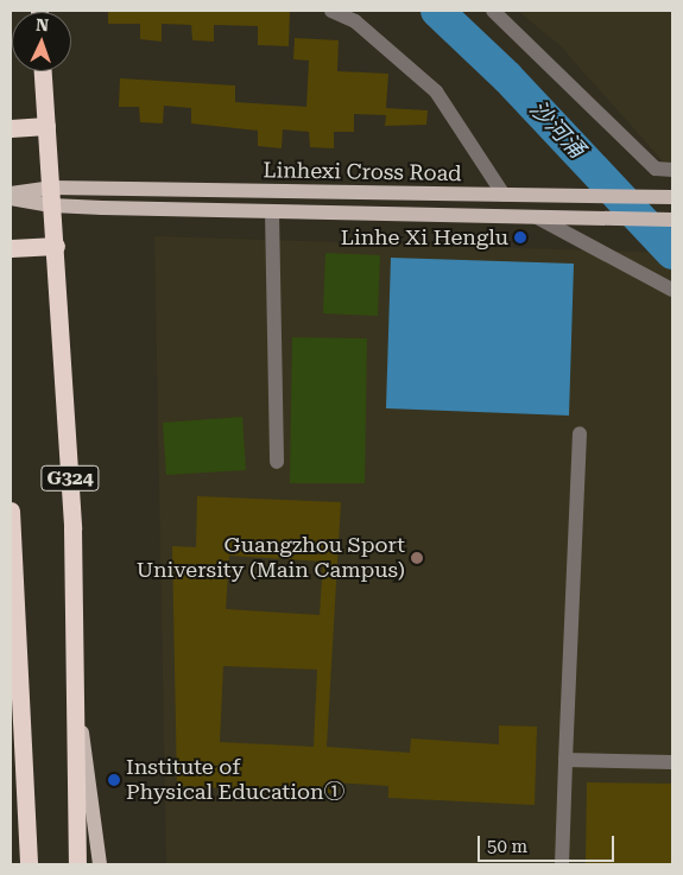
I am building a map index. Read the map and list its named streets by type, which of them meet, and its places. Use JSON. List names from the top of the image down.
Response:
{
  "streets": {
    "highway": ["G324"],
    "main road": ["Linhexi Cross Road"]
  },
  "crossings": [
    ["Linhexi Cross Road", "G324"]
  ],
  "water": ["沙河涌"],
  "places": ["Linhe Xi Henglu", "Guangzhou Sport University (Main Campus)", "Institute of Physical Education①"],
  "scale_bar": "50 m",
  "north": "top"
}
